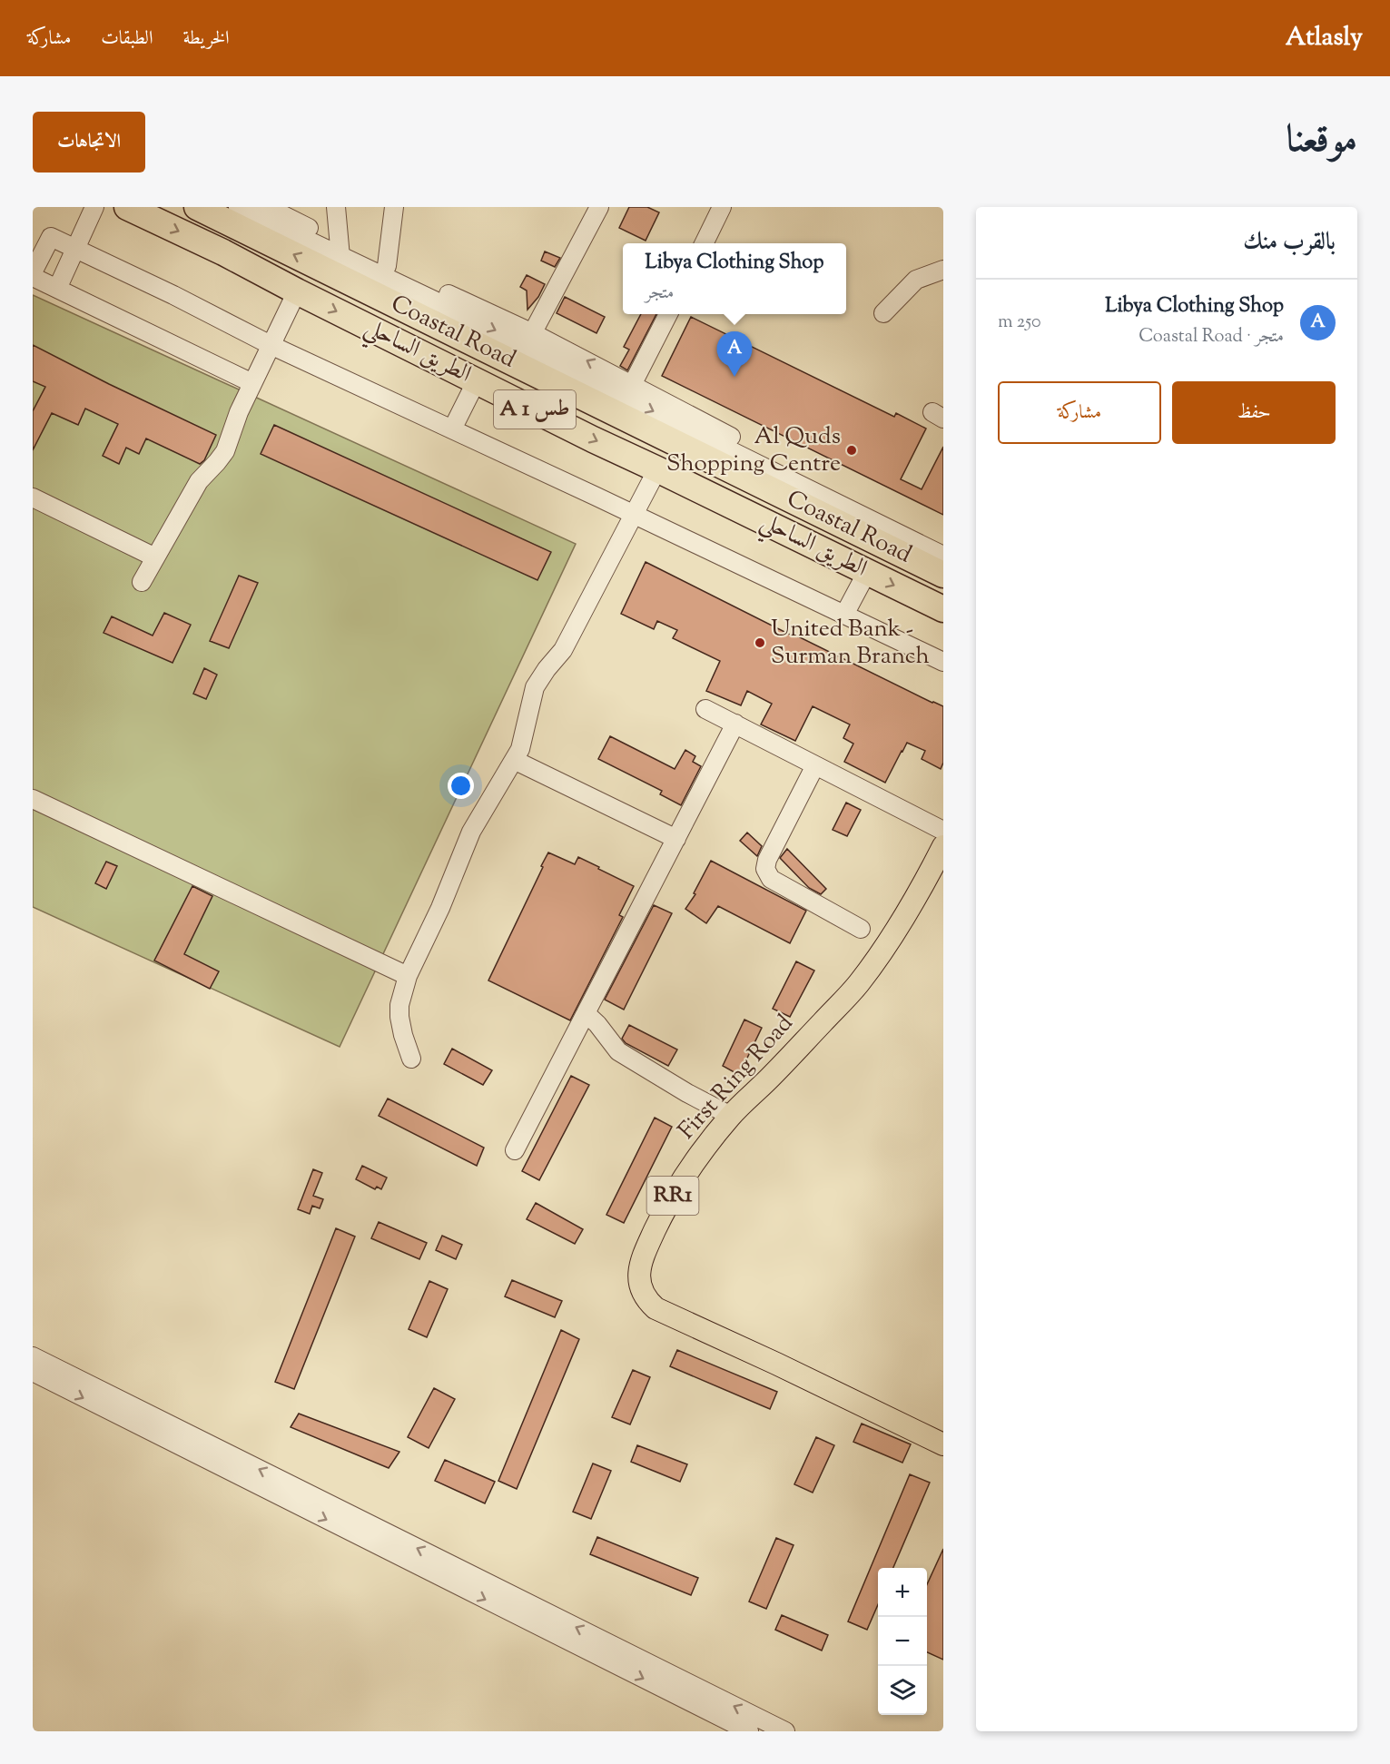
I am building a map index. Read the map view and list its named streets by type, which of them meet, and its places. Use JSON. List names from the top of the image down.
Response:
{
  "streets": {
    "highway": ["Coastal Road", "الطريق الساحلي", "A 1 طس"],
    "main road": ["First Ring Road", "RR1"]
  },
  "one_way": ["الطريق الساحلي"],
  "places": ["Al Quds Shopping Centre", "United Bank - Surman Branch"],
  "page": {
    "header": "Atlasly",
    "nav": ["الخريطة", "الطبقات", "مشاركة"],
    "title": "موقعنا",
    "buttons": [
      "الاتجاهات",
      ["حفظ", "مشاركة"]
    ],
    "heading": "بالقرب منك",
    "popup": ["Libya Clothing Shop", "متجر"],
    "list": [
      {
        "mark": "A",
        "name": "Libya Clothing Shop",
        "note": "متجر · Coastal Road",
        "value": "250 m"
      }
    ],
    "pins": "A",
    "map_buttons": ["+", "−"]
  }
}
